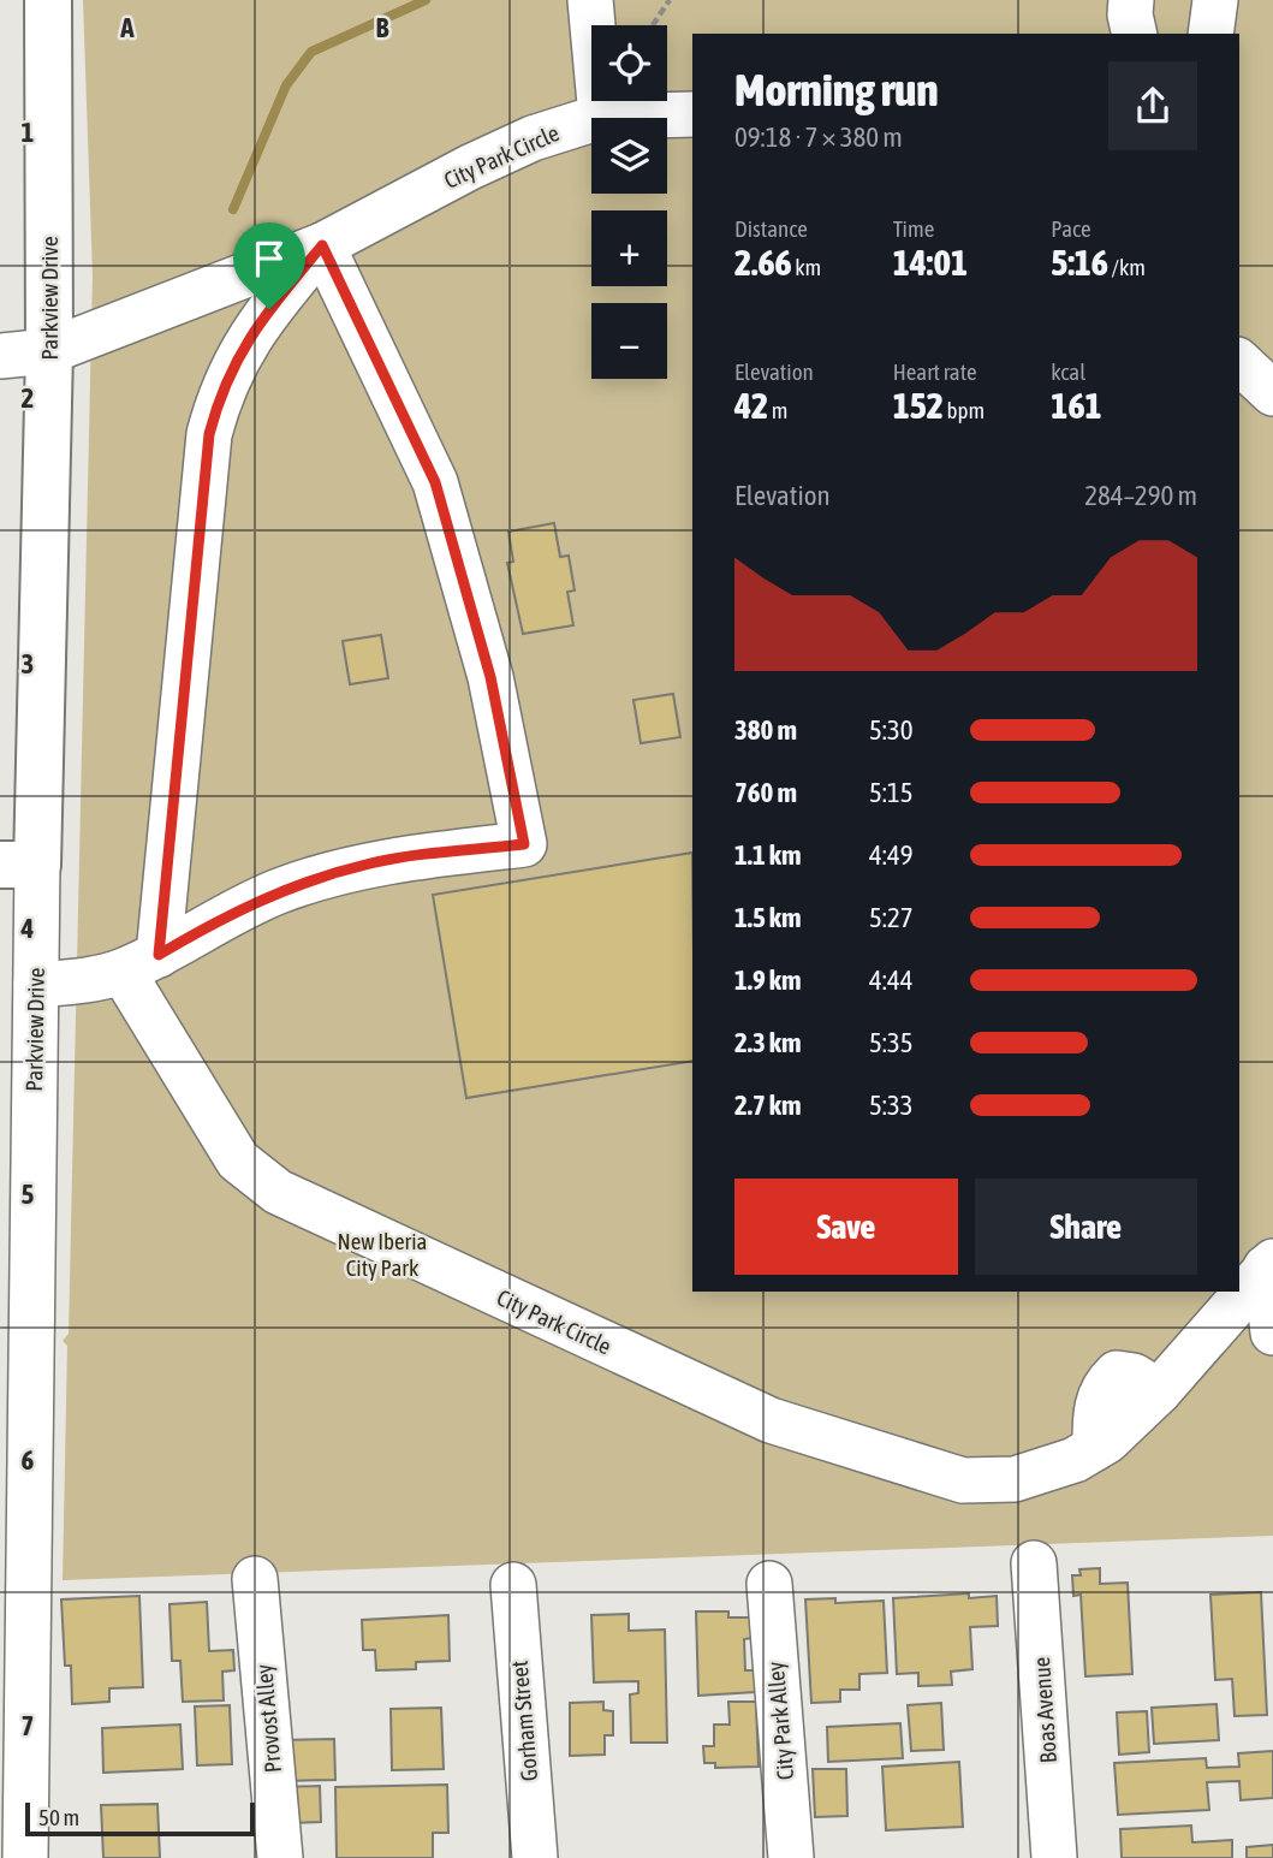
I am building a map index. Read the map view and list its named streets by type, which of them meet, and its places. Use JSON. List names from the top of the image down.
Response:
{
  "streets": {
    "main road": ["Parkview Drive"],
    "street": [
      "City Park Circle",
      "Boas Avenue",
      "Provost Alley",
      "Gorham Street",
      "City Park Alley"
    ]
  },
  "crossings": [
    ["City Park Circle", "Parkview Drive"]
  ],
  "parks": ["New Iberia City Park"],
  "scale_bar": "50 m",
  "page": {
    "map_buttons": ["+", "−"],
    "heading": ["Morning run", "09:18 · 7 × 380 m"],
    "stats": [
      ["Distance", "2.66 km"],
      ["Time", "14:01"],
      ["Pace", "5:16 /km"],
      ["Elevation", "42 m"],
      ["Heart rate", "152 bpm"],
      ["kcal", "161"]
    ],
    "chart": ["Elevation", "284–290 m"],
    "list": [
      {
        "name": "380 m",
        "note": "5:30"
      },
      {
        "name": "760 m",
        "note": "5:15"
      },
      {
        "name": "1.1 km",
        "note": "4:49"
      },
      {
        "name": "1.5 km",
        "note": "5:27"
      },
      {
        "name": "1.9 km",
        "note": "4:44"
      },
      {
        "name": "2.3 km",
        "note": "5:35"
      },
      {
        "name": "2.7 km",
        "note": "5:33"
      }
    ],
    "buttons": ["Save", "Share"],
    "scale": "50 m"
  },
  "grid": {
    "columns": ["A", "B"],
    "rows": [
      "1",
      "2",
      "3",
      "4",
      "5",
      "6",
      "7"
    ]
  }
}
